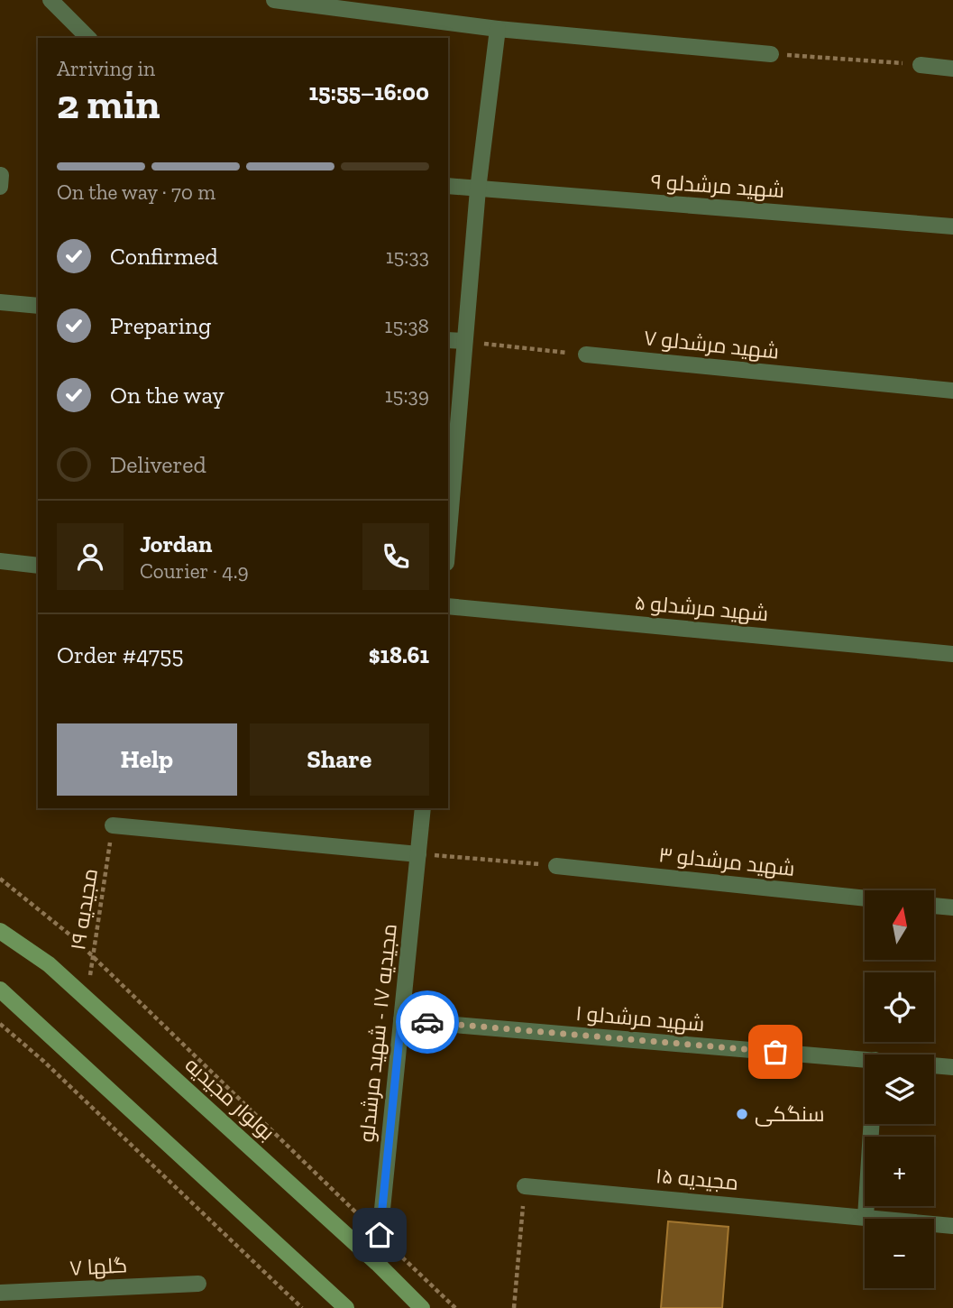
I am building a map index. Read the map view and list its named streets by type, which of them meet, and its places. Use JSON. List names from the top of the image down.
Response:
{
  "streets": {
    "main road": ["بولوار مجیدیه"],
    "street": [
      "شهید مرشدلو ۹",
      "شهید مرشدلو ۷",
      "شهید مرشدلو ۵",
      "شهید مرشدلو ۳",
      "شهید مرشدلو ۱",
      "مجیدیه ۱۷ - شهید مرشدلو",
      "مجیدیه ۱۵",
      "گلها ۷"
    ],
    "path": ["مجیدیه ۱۹"]
  },
  "crossings": [
    ["مجیدیه ۱۹", "بولوار مجیدیه"],
    ["شهید مرشدلو ۱", "مجیدیه ۱۷ - شهید مرشدلو"],
    ["مجیدیه ۱۷ - شهید مرشدلو", "بولوار مجیدیه"]
  ],
  "places": ["سنگکی"],
  "north": "top",
  "page": {
    "heading": ["2 min", "Arriving in", "15:55–16:00"],
    "panel": [
      "Jordan",
      "Courier · 4.9",
      "Order #4755",
      "$18.61"
    ],
    "bar": "On the way · 70 m",
    "list": [
      ["Confirmed", "15:33"],
      ["Preparing", "15:38"],
      ["On the way", "15:39"],
      "Delivered"
    ],
    "buttons": ["Help", "Share"],
    "map_buttons": ["+", "−"]
  }
}
